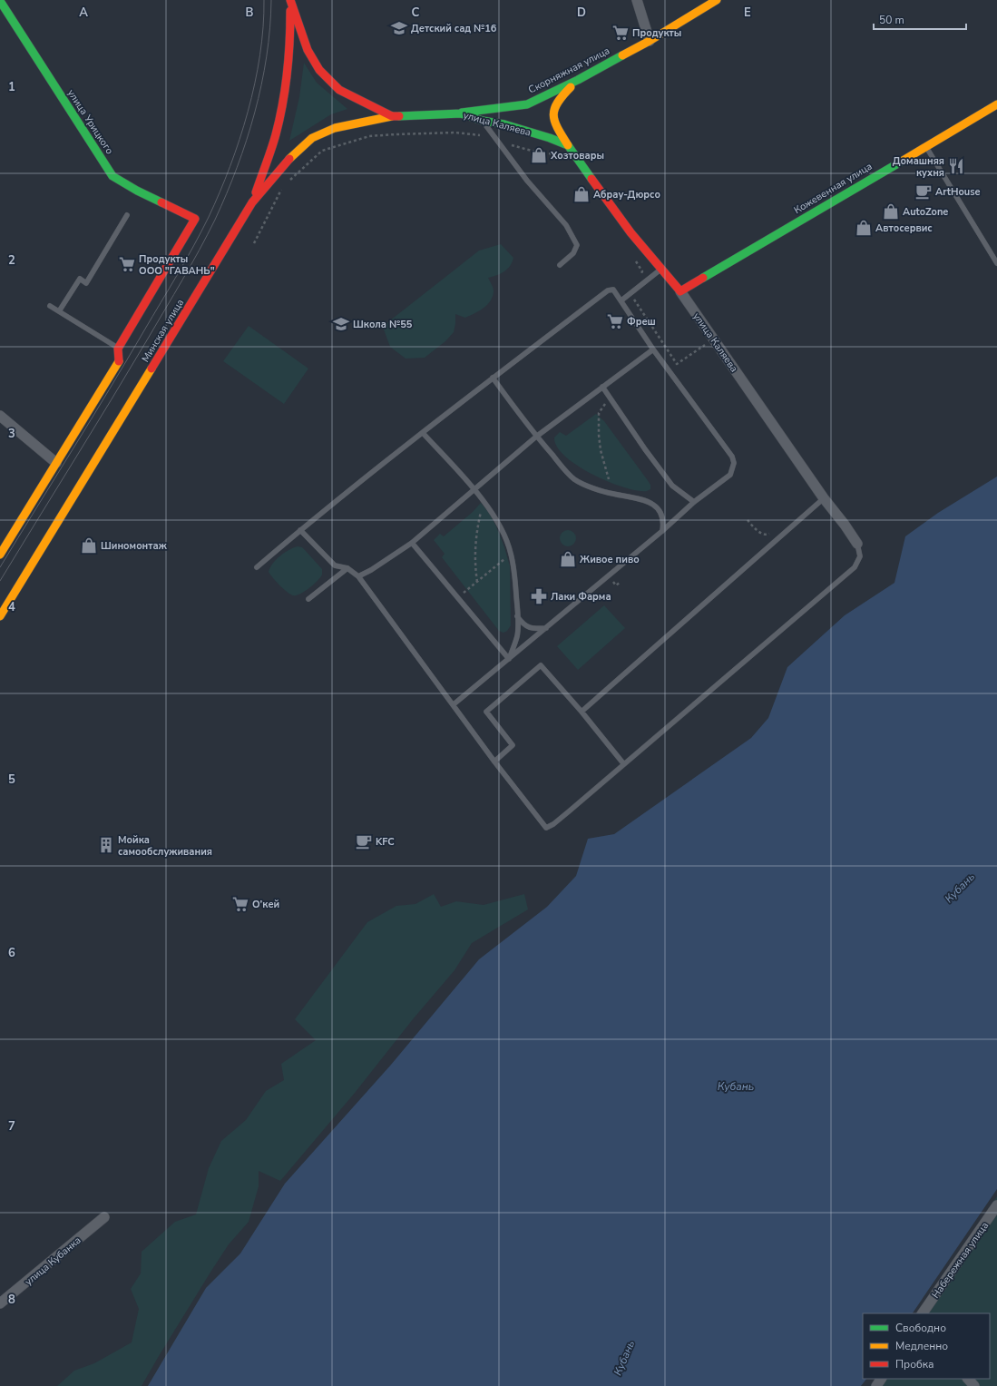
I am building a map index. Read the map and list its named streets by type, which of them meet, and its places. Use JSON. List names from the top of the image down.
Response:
{
  "streets": {
    "main road": [
      "Скорняжная улица",
      "улица Урицкого",
      "улица Каляева",
      "Кожевенная улица",
      "Минская улица"
    ],
    "street": ["Набережная улица", "улица Кубанка"]
  },
  "crossings": [
    ["Скорняжная улица", "улица Каляева"],
    ["улица Каляева", "Кожевенная улица"],
    ["улица Каляева", "Минская улица"]
  ],
  "water": ["Кубань"],
  "places": {
    "school or university": ["Детский сад №16", "Школа №55"],
    "supermarket": [
      "Продукты",
      "Продукты ООО \"ГАВАНЬ\"",
      "Фреш",
      "О’кей"
    ],
    "shop": [
      "Хозтовары",
      "Абрау-Дюрсо",
      "AutoZone",
      "Автосервис",
      "Шиномонтаж",
      "Живое пиво"
    ],
    "restaurant": ["Домашняя кухня"],
    "cafe": ["ArtHouse", "KFC"],
    "pharmacy": ["Лаки Фарма"],
    "building": ["Мойка самообслуживания"]
  },
  "legend": ["Свободно", "Медленно", "Пробка"],
  "scale_bar": "50 m",
  "grid": {
    "columns": [
      "A",
      "B",
      "C",
      "D",
      "E"
    ],
    "rows": [
      "1",
      "2",
      "3",
      "4",
      "5",
      "6",
      "7",
      "8"
    ]
  }
}
